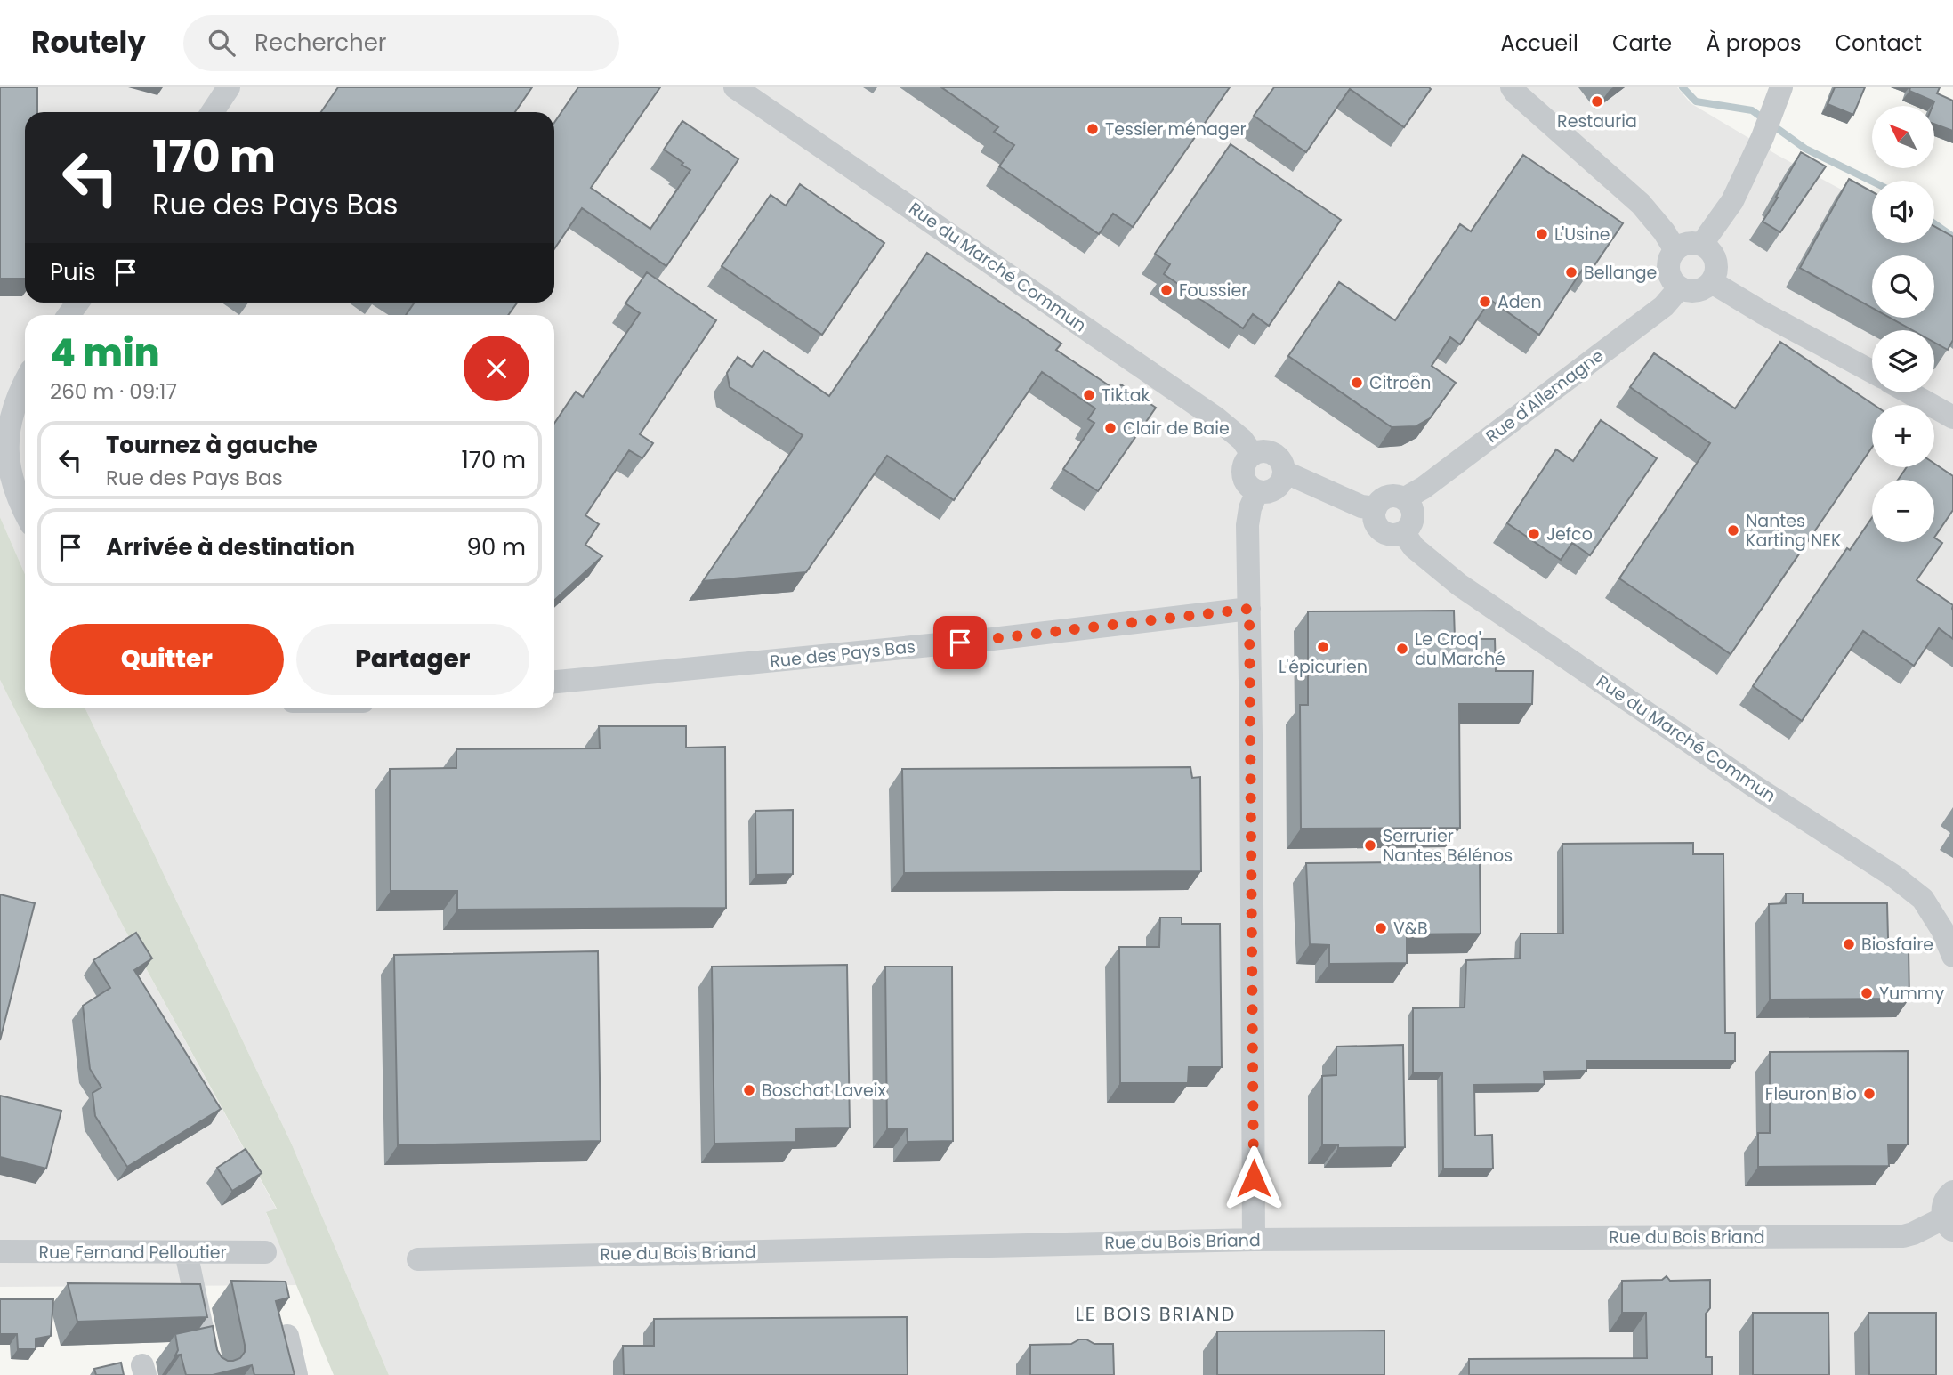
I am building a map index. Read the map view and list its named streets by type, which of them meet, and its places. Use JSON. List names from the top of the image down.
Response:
{
  "streets": {
    "street": [
      "Rue du Marché Commun",
      "Rue d'Allemagne",
      "Rue des Pays Bas",
      "Rue du Bois Briand",
      "Rue Fernand Pelloutier"
    ]
  },
  "crossings": [
    ["Rue du Marché Commun", "Rue d'Allemagne"]
  ],
  "districts": ["LE BOIS BRIAND"],
  "places": [
    "Restauria",
    "Tessier ménager",
    "L'Usine",
    "Bellange",
    "Foussier",
    "Aden",
    "Citroën",
    "Tiktak",
    "Clair de Baie",
    "Nantes Karting NEK",
    "Jefco",
    "L'épicurien",
    "Le Croq' du Marché",
    "Serrurier Nantes Bélénos",
    "V&B",
    "Biosfaire",
    "Yummy",
    "Boschat Laveix",
    "Fleuron Bio"
  ],
  "north": "top left",
  "page": {
    "header": "Routely",
    "search": "Rechercher",
    "nav": [
      "Accueil",
      "Carte",
      "À propos",
      "Contact"
    ],
    "map_buttons": ["+", "−"],
    "turn": ["170 m", "Rue des Pays Bas"],
    "then": "Puis",
    "heading": ["4 min", "260 m · 09:17"],
    "list": [
      {
        "name": "Tournez à gauche",
        "note": "Rue des Pays Bas",
        "value": "170 m"
      },
      {
        "name": "Arrivée à destination",
        "value": "90 m"
      }
    ],
    "buttons": ["Quitter", "Partager"]
  }
}
